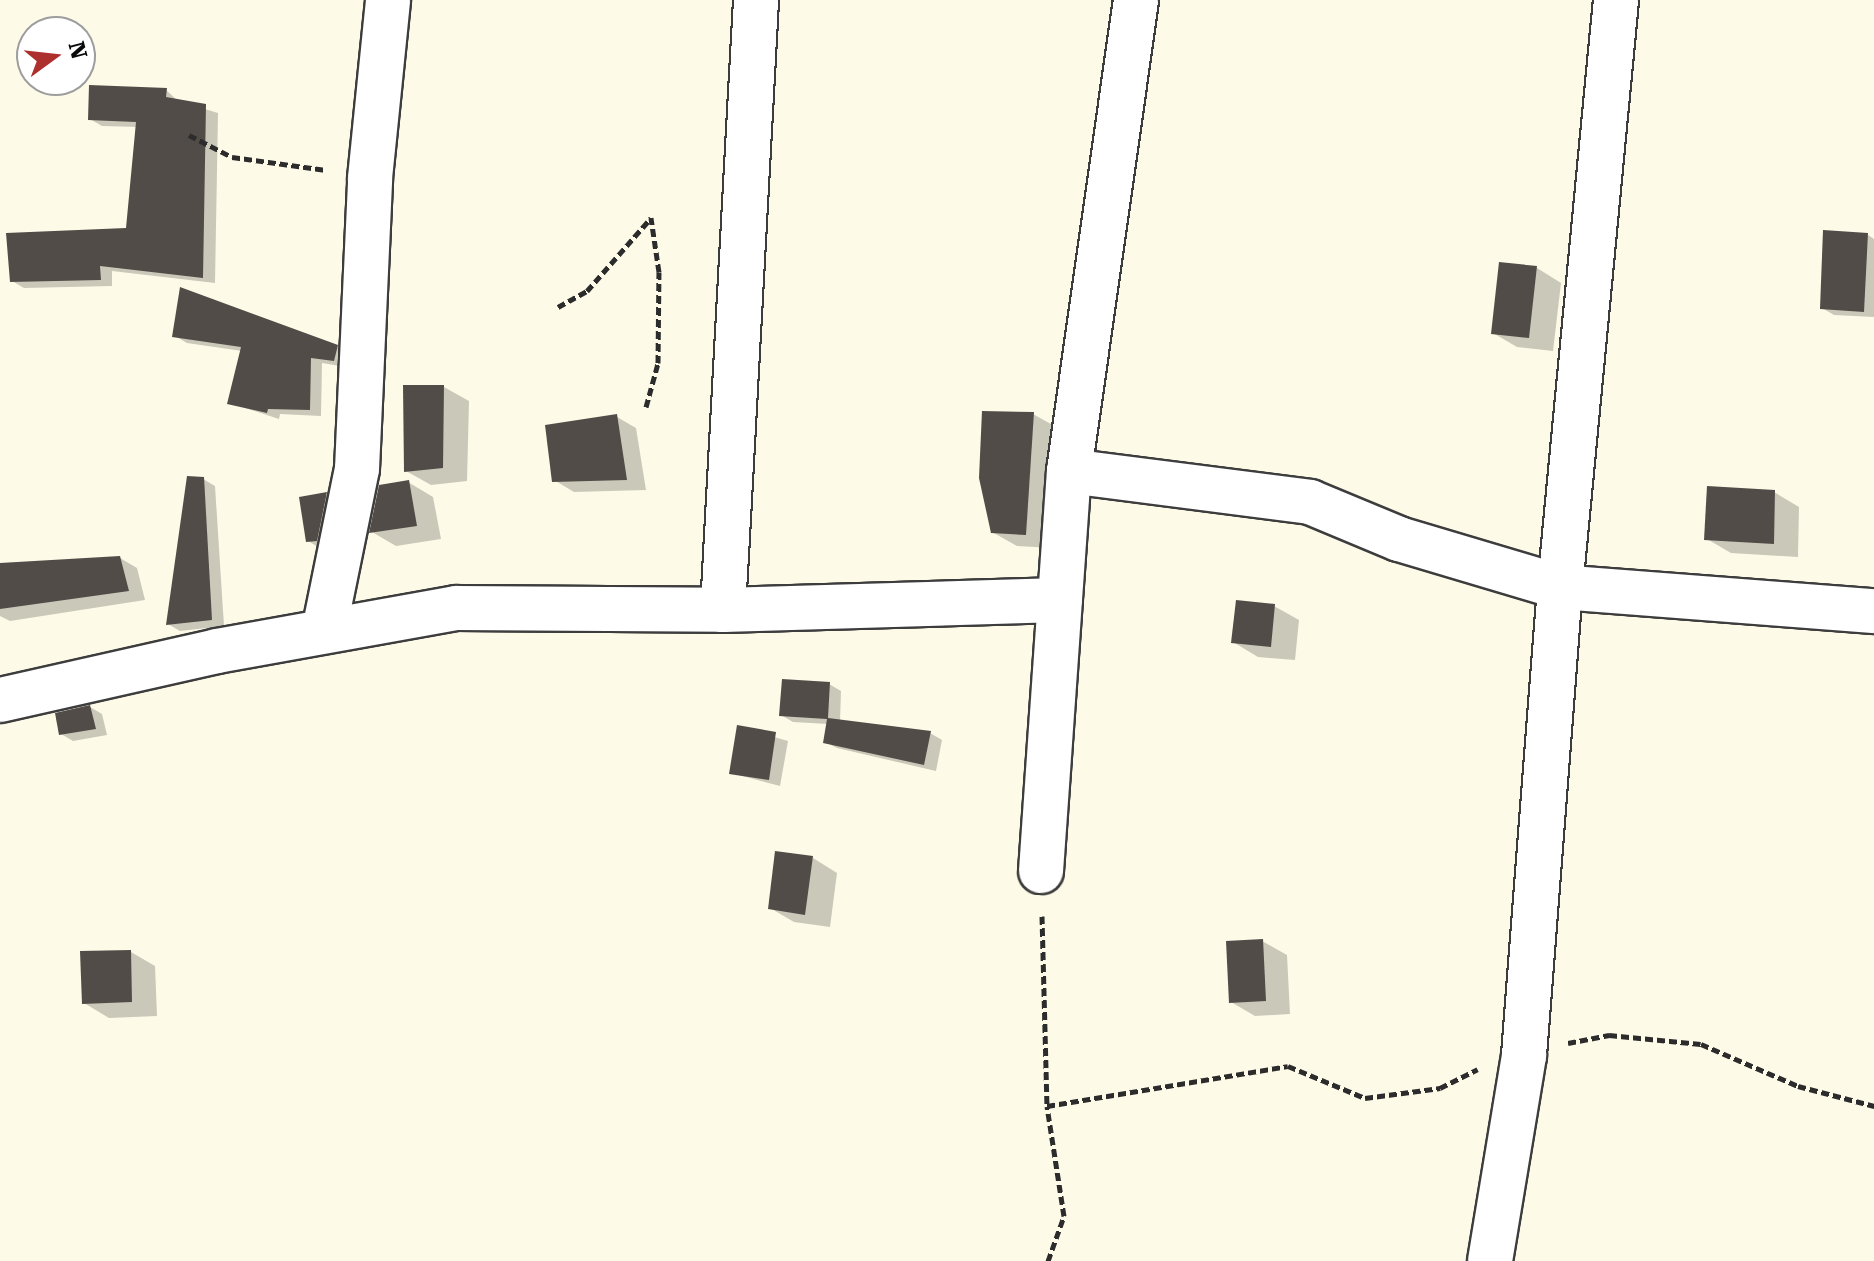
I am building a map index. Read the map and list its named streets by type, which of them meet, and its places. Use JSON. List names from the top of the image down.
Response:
{
  "north": "right"
}
